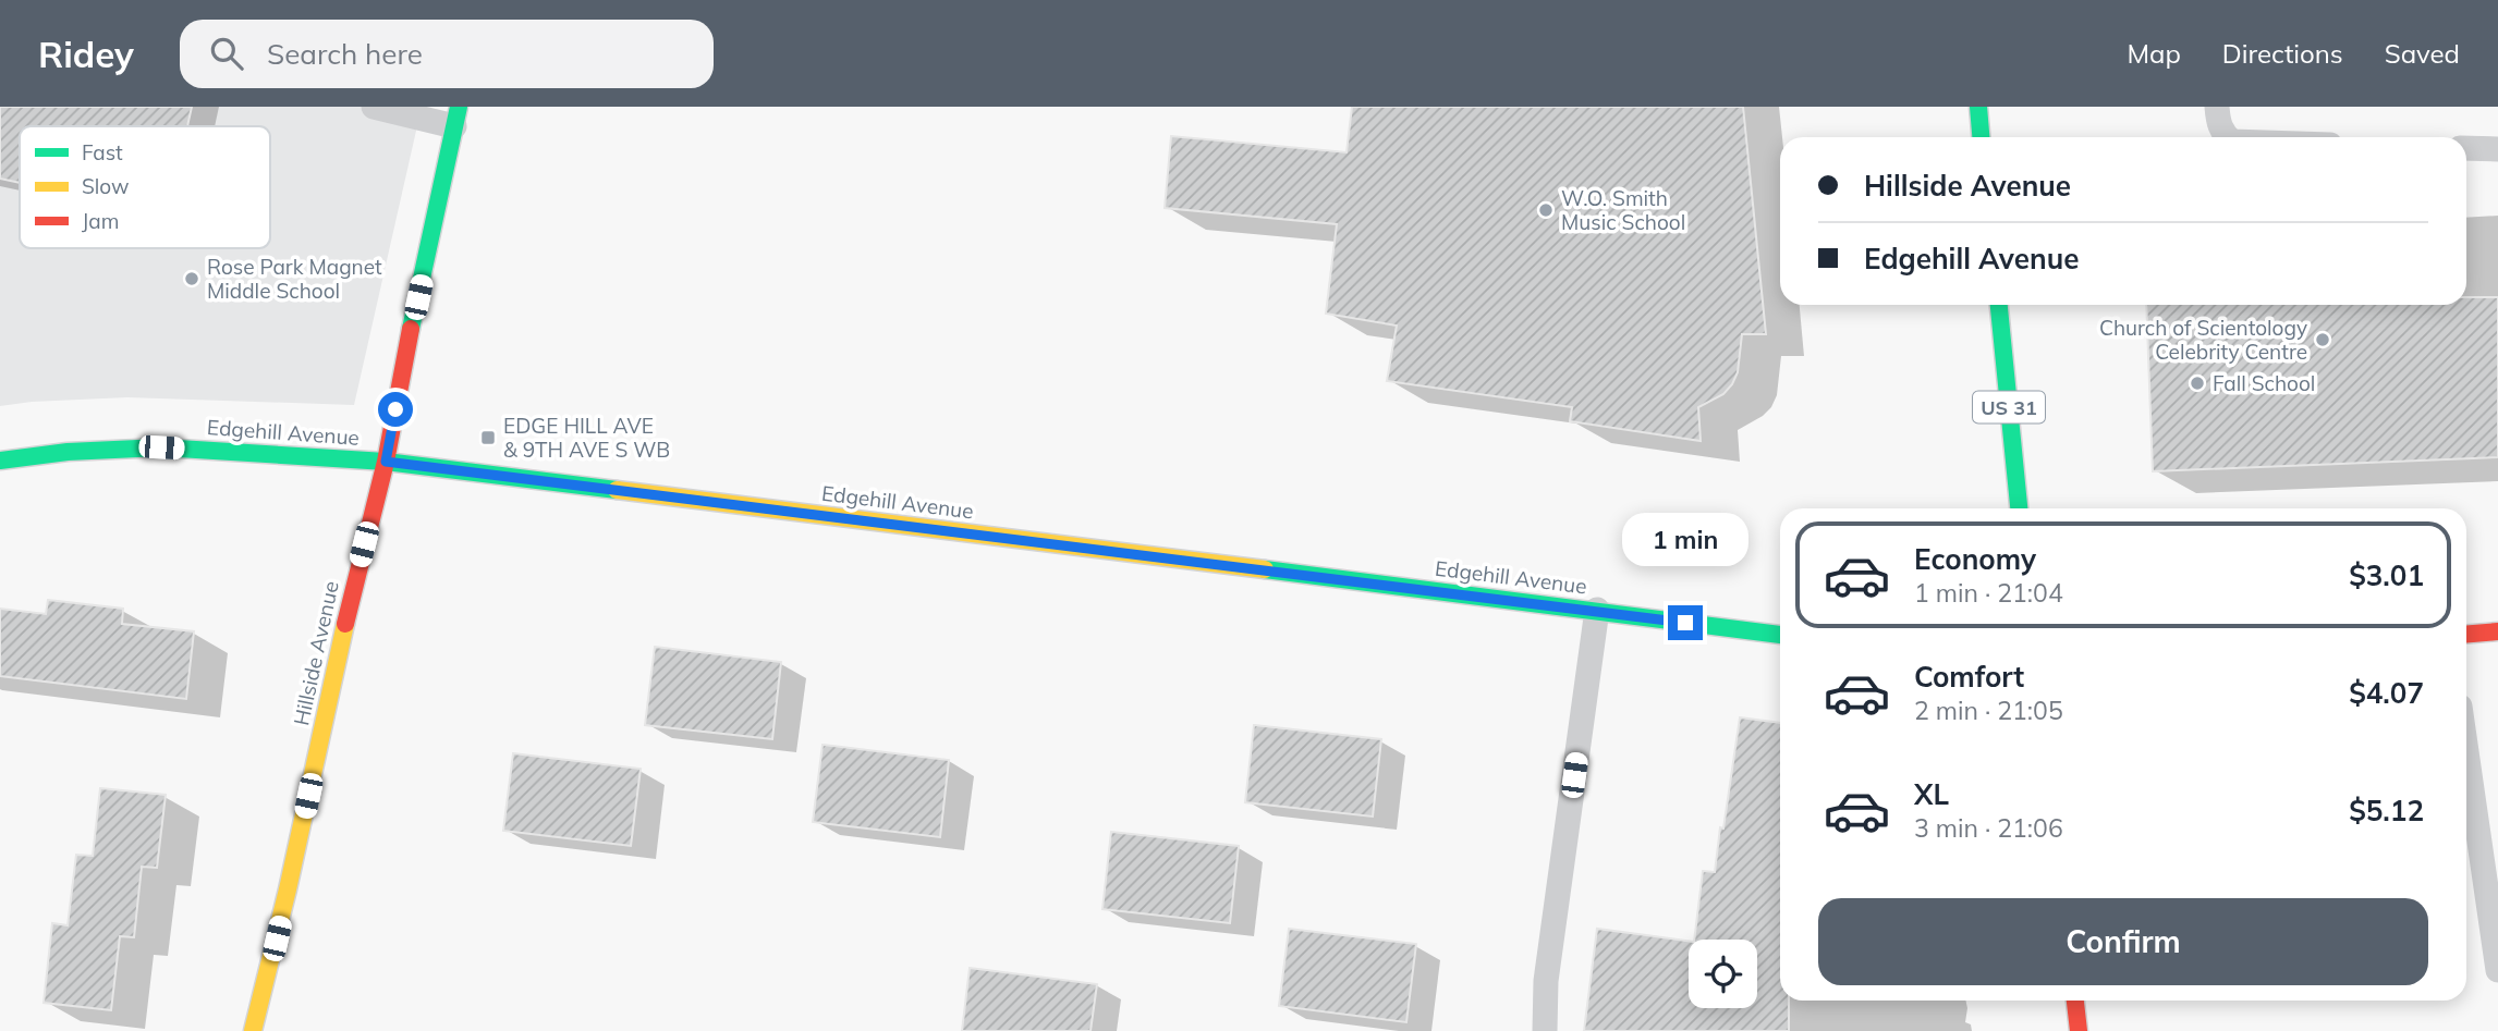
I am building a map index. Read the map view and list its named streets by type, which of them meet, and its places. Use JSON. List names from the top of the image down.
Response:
{
  "streets": {
    "street": ["US 31", "Edgehill Avenue", "Hillside Avenue"]
  },
  "crossings": [
    ["Edgehill Avenue", "Hillside Avenue"]
  ],
  "places": {
    "other": [
      "W.O. Smith Music School",
      "Rose Park Magnet Middle School",
      "Church of Scientology Celebrity Centre",
      "Fall School"
    ],
    "transit": ["EDGE HILL AVE & 9TH AVE S WB"]
  },
  "legend": ["Fast", "Slow", "Jam"],
  "page": {
    "header": "Ridey",
    "search": "Search here",
    "nav": ["Map", "Directions", "Saved"],
    "banner": ["Hillside Avenue", "Edgehill Avenue"],
    "bubble": "1 min",
    "list": [
      {
        "name": "Economy",
        "note": "1 min · 21:04",
        "value": "$3.01"
      },
      {
        "name": "Comfort",
        "note": "2 min · 21:05",
        "value": "$4.07"
      },
      {
        "name": "XL",
        "note": "3 min · 21:06",
        "value": "$5.12"
      }
    ],
    "buttons": "Confirm"
  }
}
